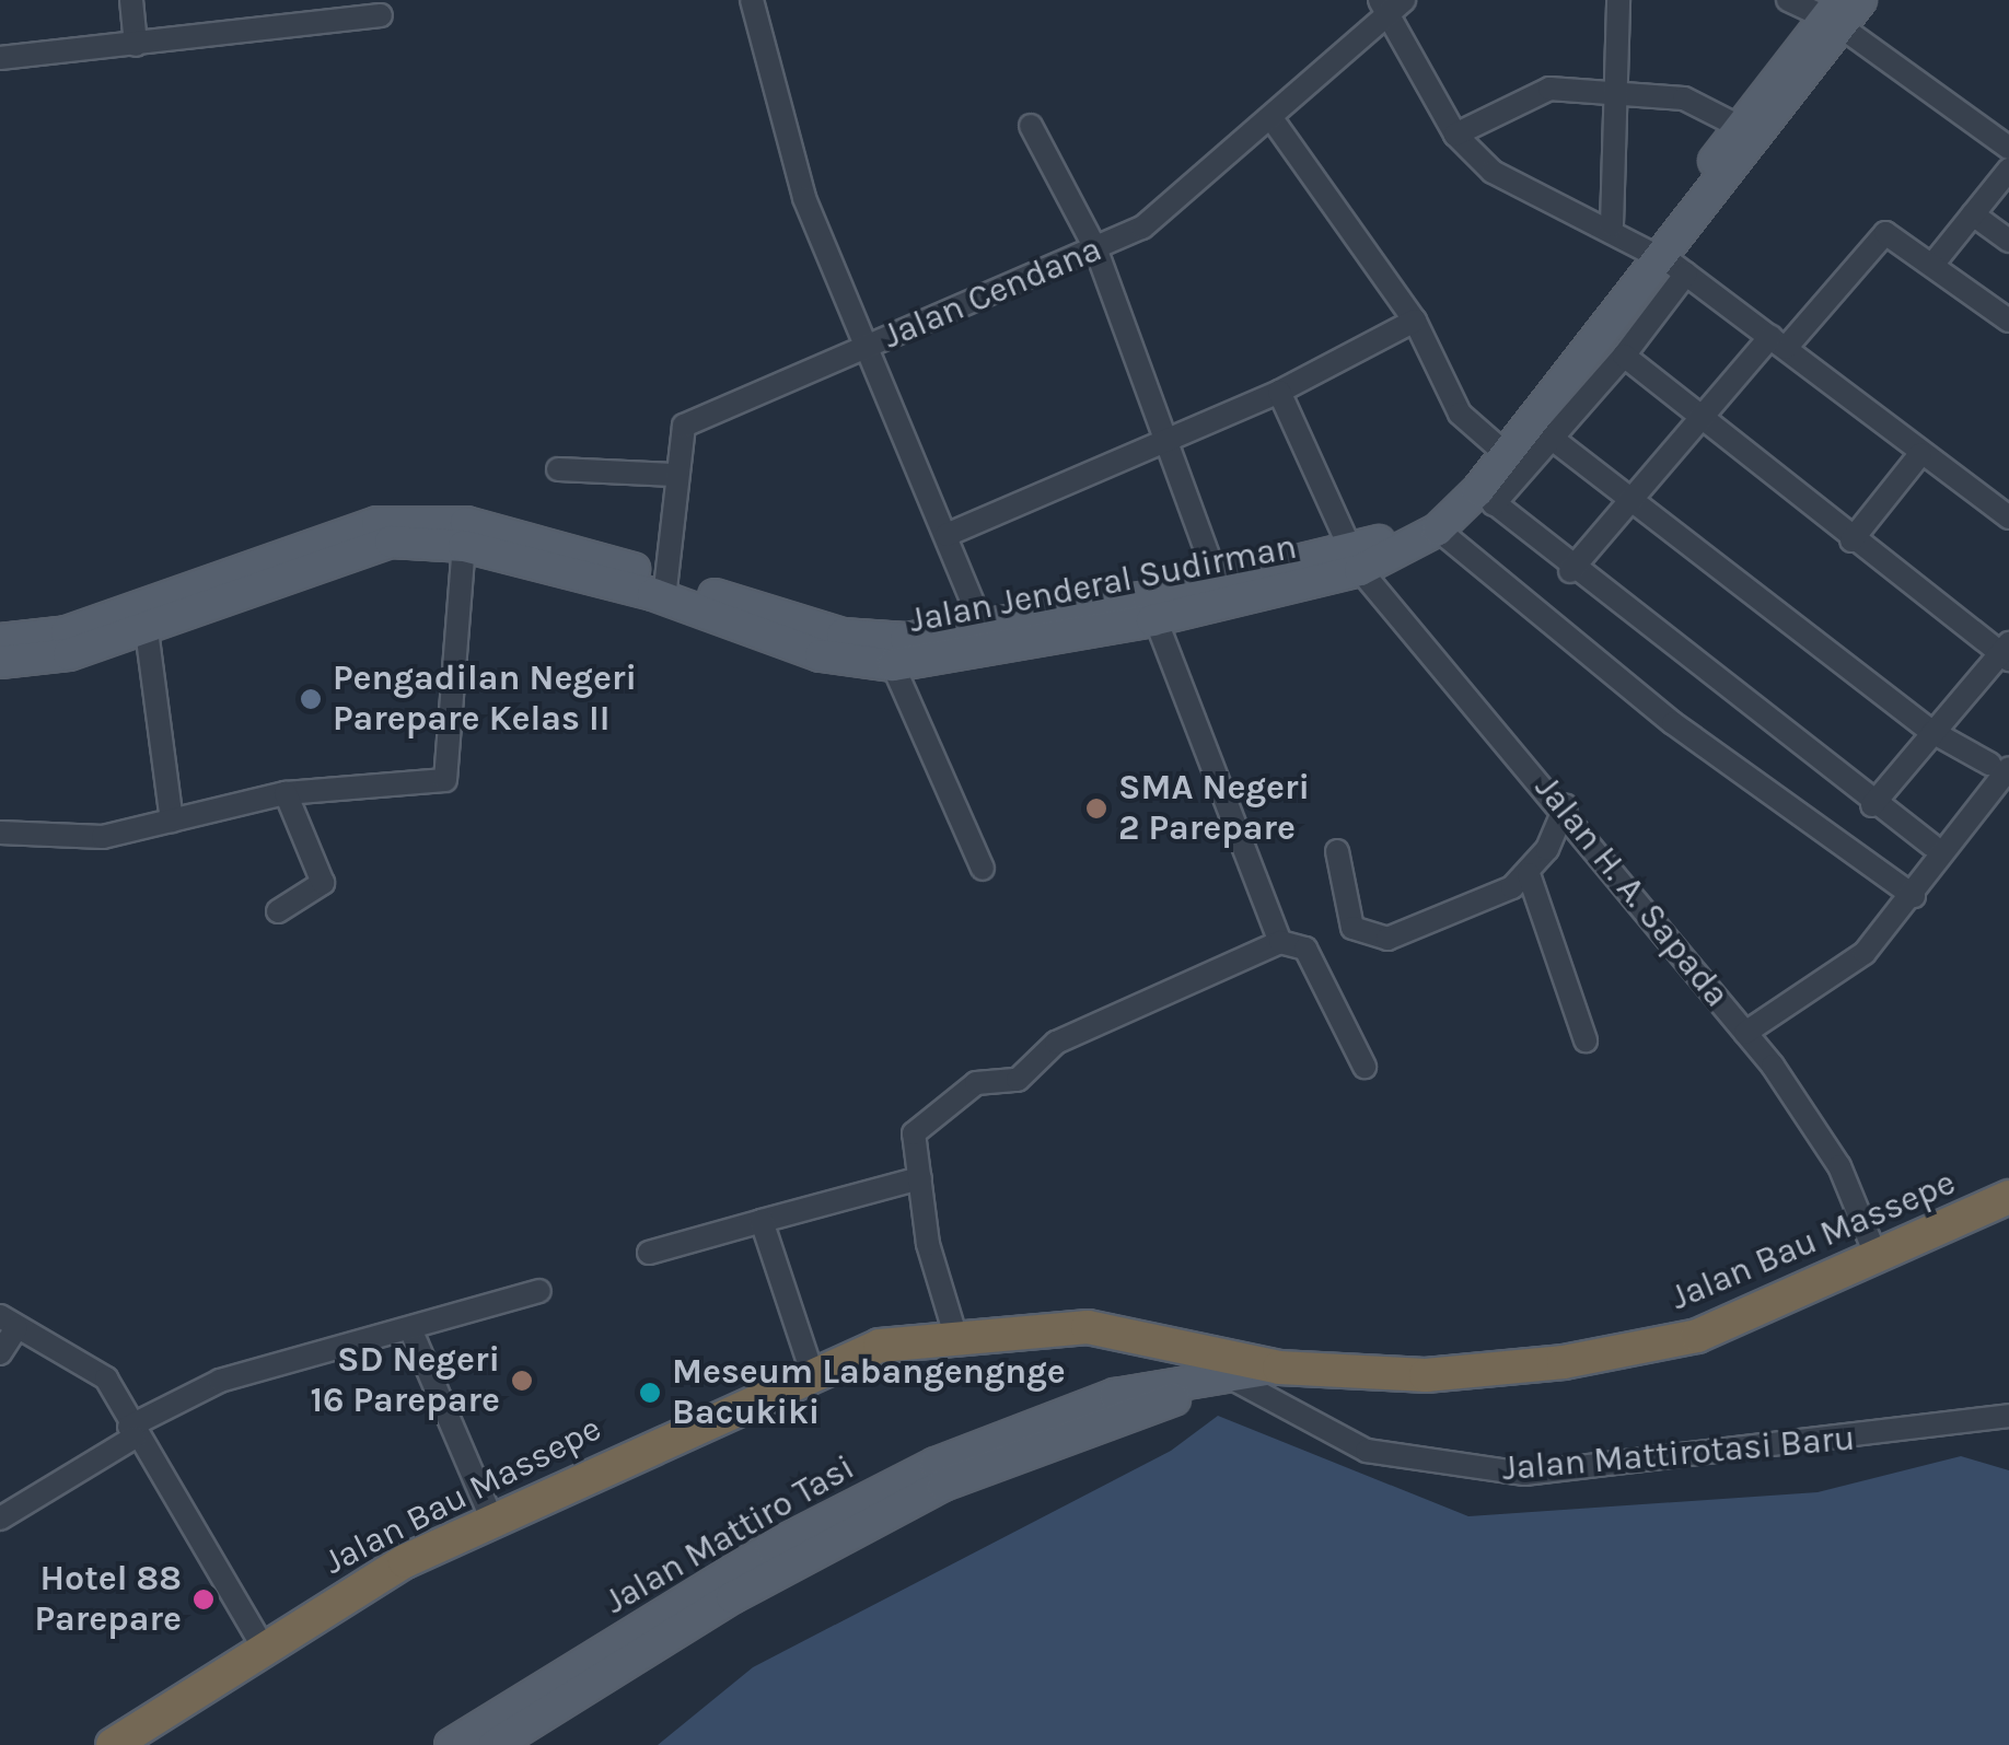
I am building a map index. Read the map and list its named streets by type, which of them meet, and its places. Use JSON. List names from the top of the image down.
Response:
{
  "streets": {
    "highway": ["Jalan Bau Massepe"],
    "main road": ["Jalan Jenderal Sudirman", "Jalan Mattiro Tasi"],
    "street": ["Jalan Cendana", "Jalan H. A. Sapada", "Jalan Mattirotasi Baru"]
  },
  "crossings": [
    ["Jalan Cendana", "Jalan Jenderal Sudirman"],
    ["Jalan Jenderal Sudirman", "Jalan H. A. Sapada"],
    ["Jalan H. A. Sapada", "Jalan Bau Massepe"],
    ["Jalan Bau Massepe", "Jalan Mattiro Tasi"],
    ["Jalan Mattirotasi Baru", "Jalan Mattiro Tasi"]
  ],
  "places": [
    "Pengadilan Negeri Parepare Kelas II",
    "SMA Negeri 2 Parepare",
    "SD Negeri 16 Parepare",
    "Meseum Labangengnge Bacukiki",
    "Hotel 88 Parepare"
  ]
}
